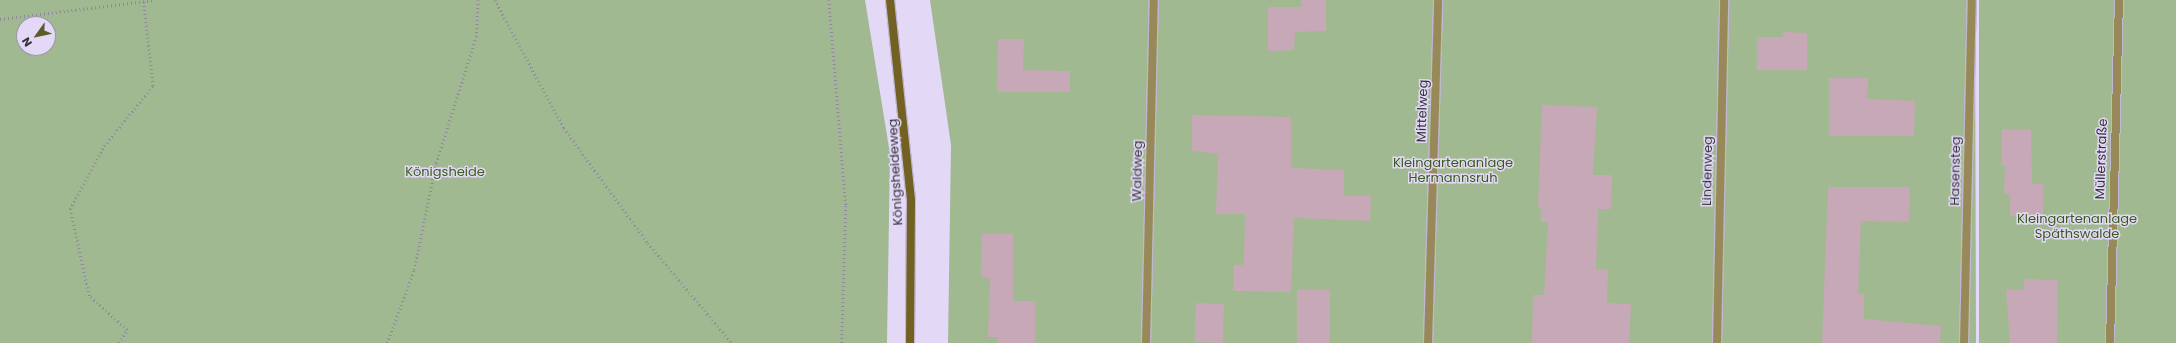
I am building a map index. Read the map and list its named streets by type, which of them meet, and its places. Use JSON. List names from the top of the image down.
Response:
{
  "streets": {
    "street": ["Königsheideweg"],
    "lane": [
      "Mittelweg",
      "Müllerstraße",
      "Waldweg",
      "Lindenweg",
      "Hasensteg"
    ]
  },
  "parks": ["Kleingartenanlage Hermannsruh", "Königsheide", "Kleingartenanlage Späthswalde"],
  "north": "bottom left"
}
